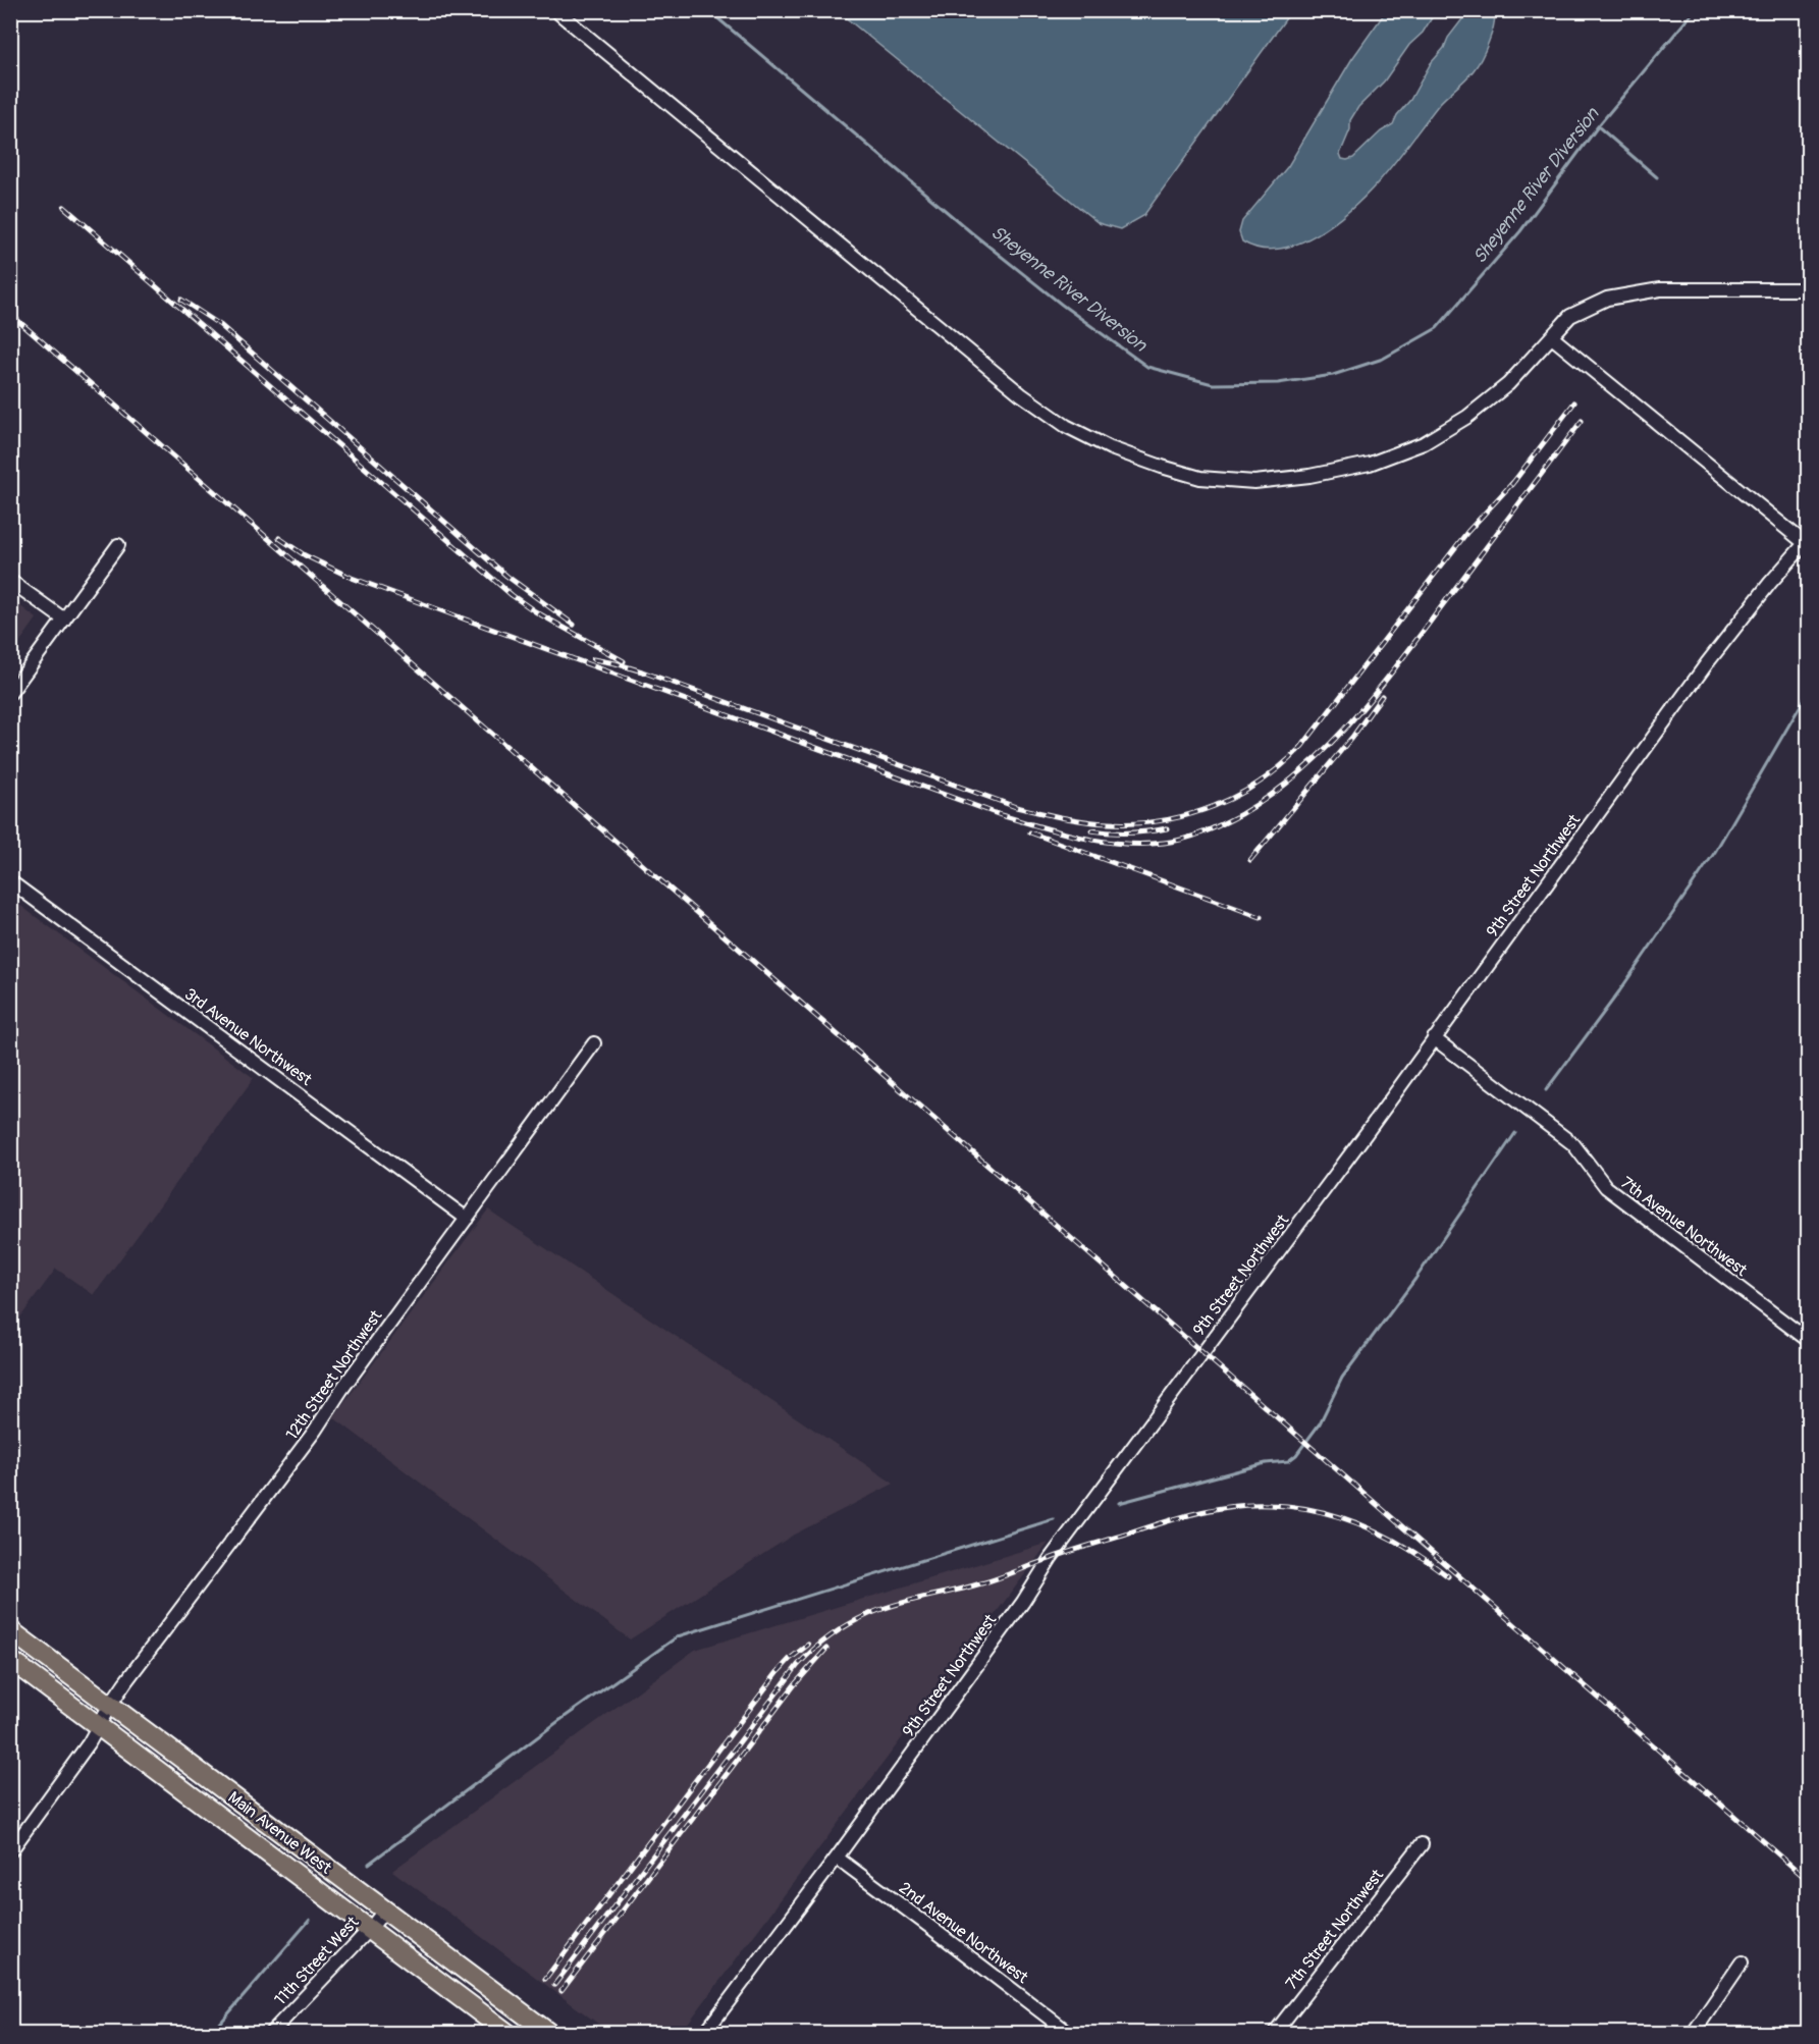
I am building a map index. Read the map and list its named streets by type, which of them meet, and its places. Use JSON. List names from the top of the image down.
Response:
{
  "streets": {
    "main road": ["Main Avenue West"],
    "street": [
      "9th Street Northwest",
      "3rd Avenue Northwest",
      "7th Avenue Northwest",
      "12th Street Northwest",
      "7th Street Northwest",
      "2nd Avenue Northwest",
      "11th Street West"
    ]
  },
  "crossings": [
    ["9th Street Northwest", "7th Avenue Northwest"],
    ["9th Street Northwest", "2nd Avenue Northwest"],
    ["3rd Avenue Northwest", "12th Street Northwest"],
    ["12th Street Northwest", "Main Avenue West"],
    ["Main Avenue West", "11th Street West"]
  ],
  "water": ["Sheyenne River Diversion"]
}
